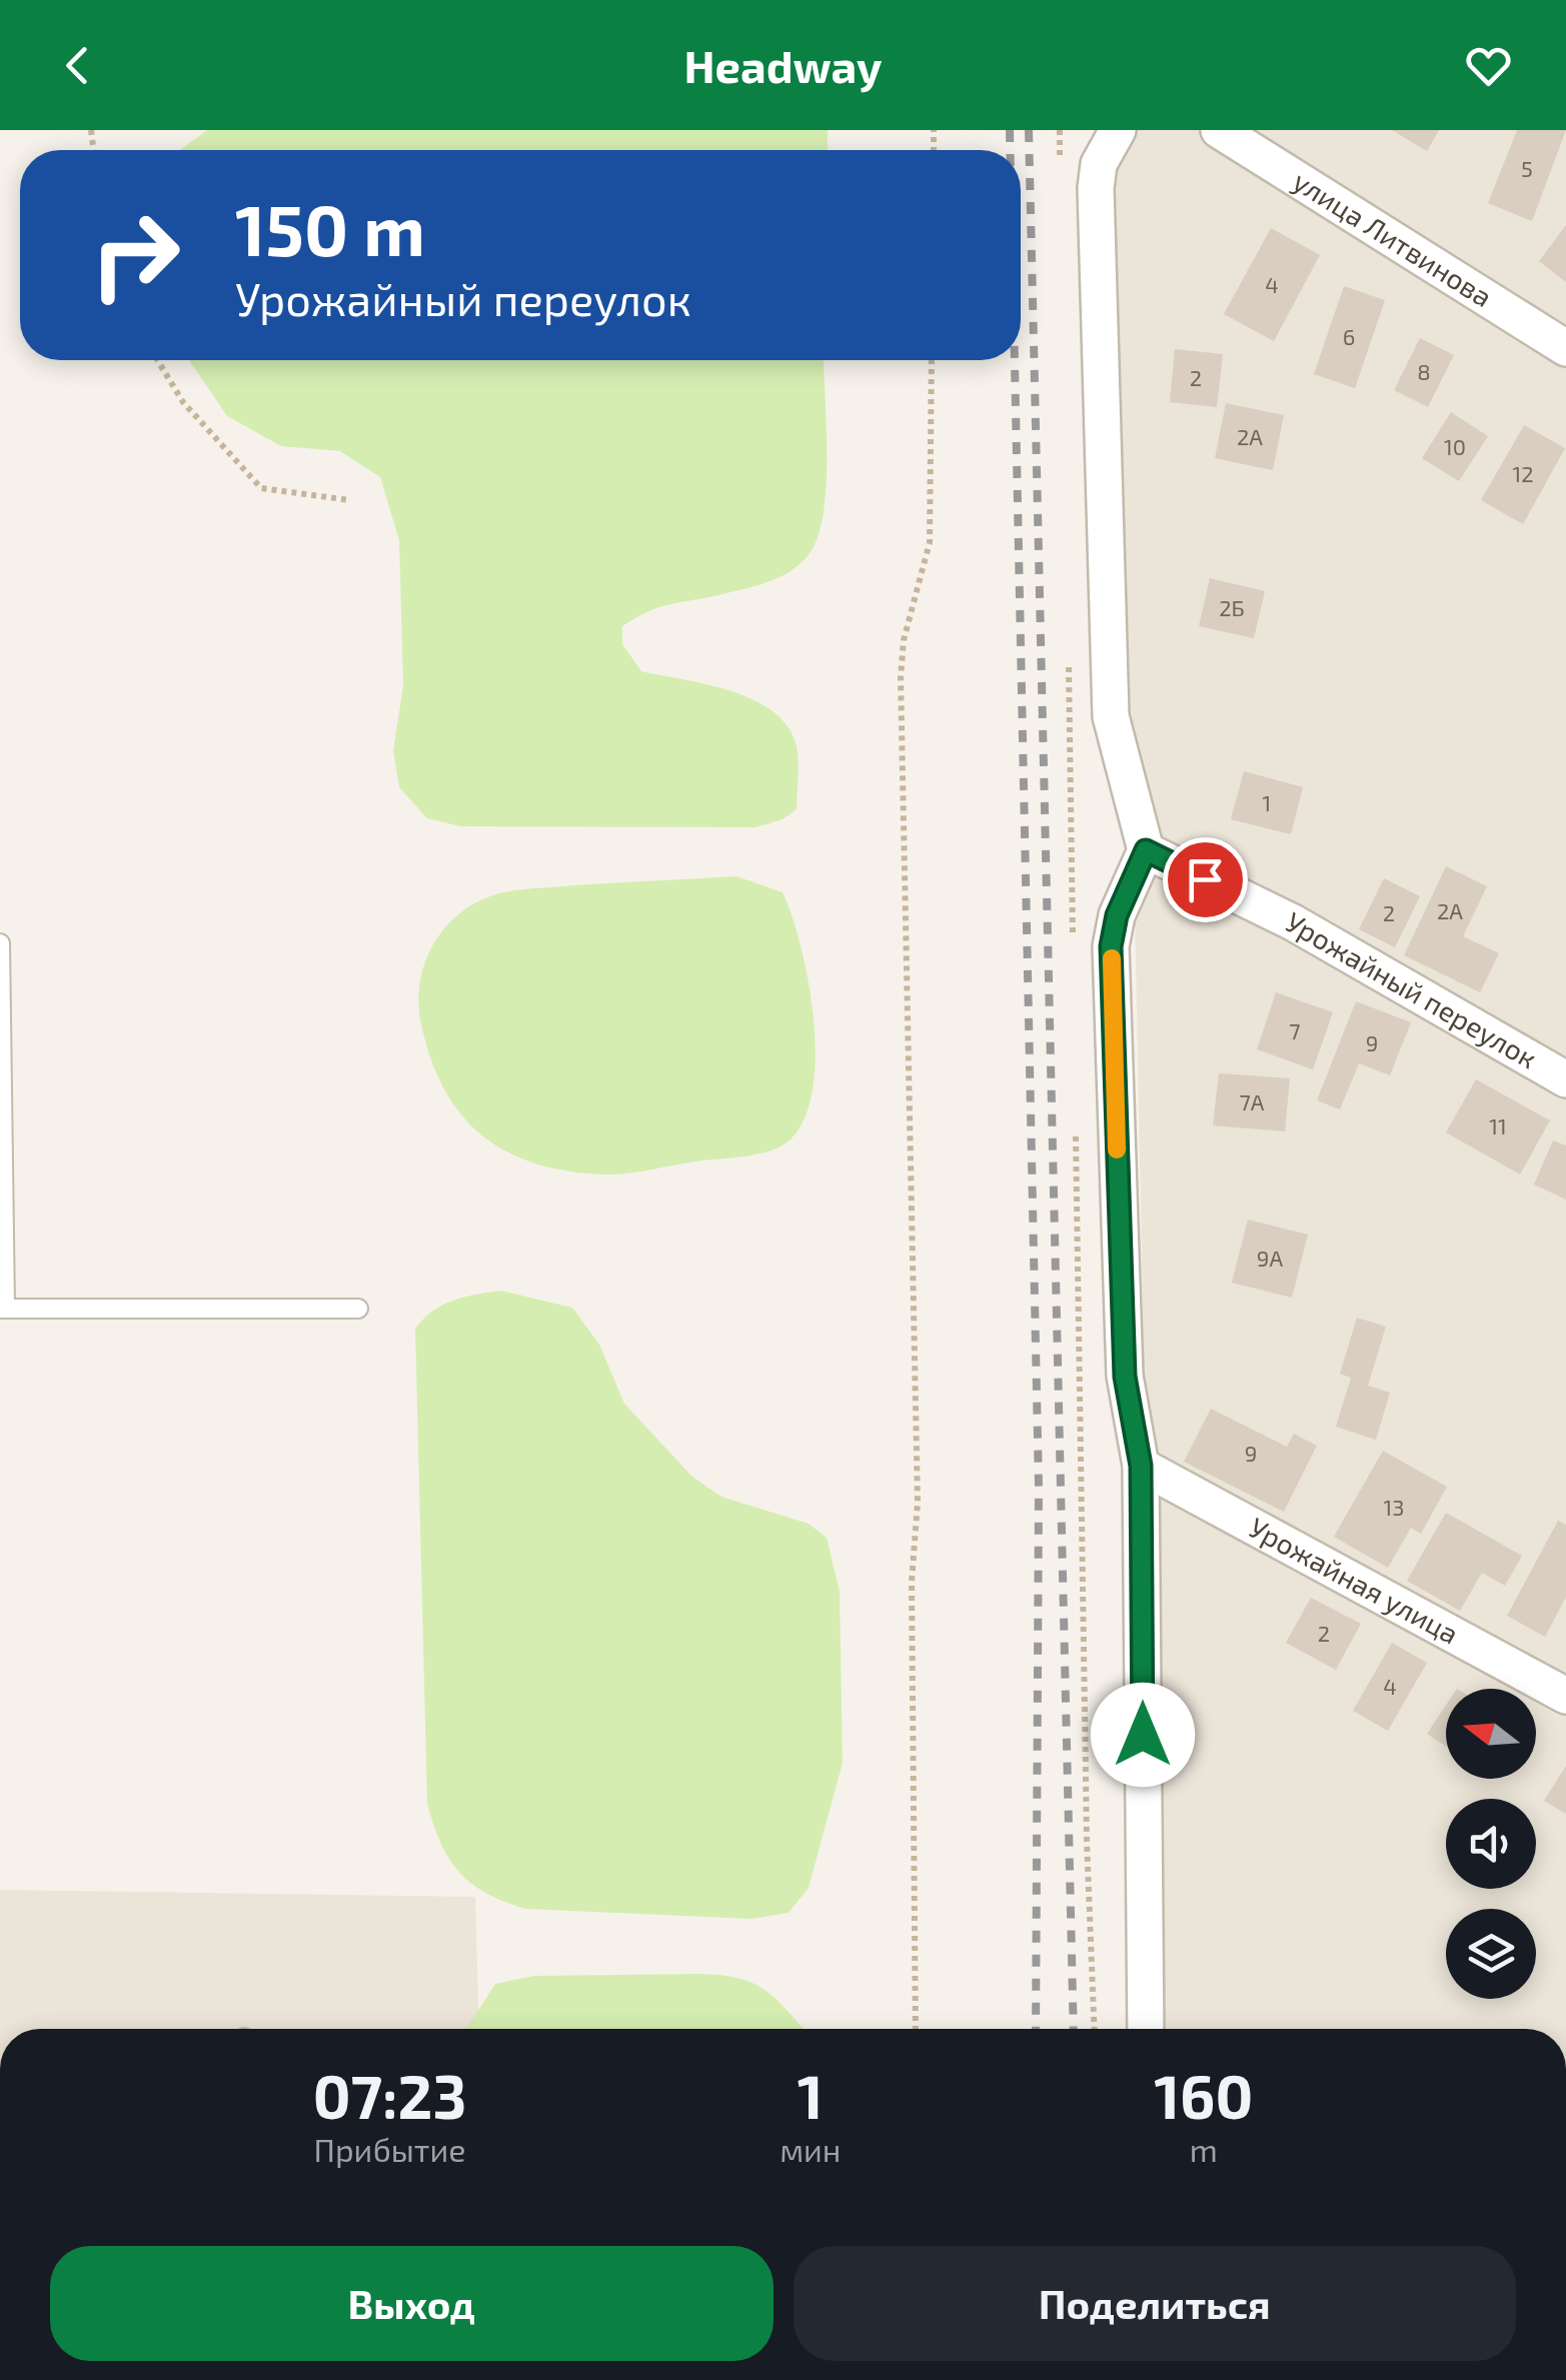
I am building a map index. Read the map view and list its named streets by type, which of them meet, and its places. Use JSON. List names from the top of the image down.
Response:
{
  "streets": {
    "street": ["улица Литвинова", "Урожайный переулок", "Урожайная улица"]
  },
  "house_numbers": [
    "5",
    "4",
    "6",
    "8",
    "2",
    "2А",
    "10",
    "12",
    "2Б",
    "1",
    "2А",
    "2",
    "7",
    "9",
    "7А",
    "11",
    "9А",
    "9",
    "13",
    "2",
    "4"
  ],
  "north": "left",
  "page": {
    "header": "Headway",
    "turn": ["150 m", "Урожайный переулок"],
    "eta": [
      "07:23",
      "Прибытие",
      "1",
      "мин",
      "160",
      "m"
    ],
    "buttons": ["Выход", "Поделиться"]
  }
}
